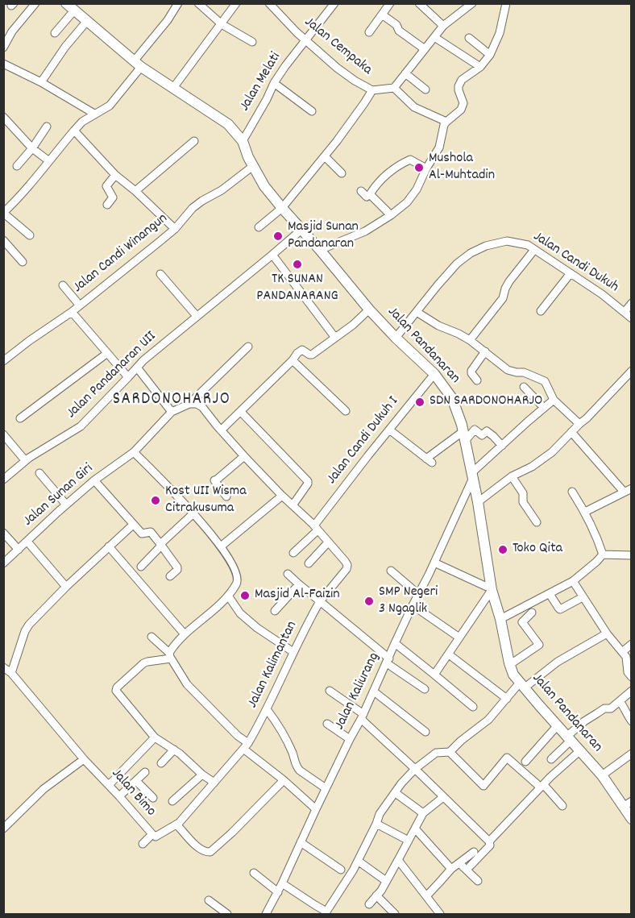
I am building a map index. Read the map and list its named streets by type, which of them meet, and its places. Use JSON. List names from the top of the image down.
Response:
{
  "streets": {
    "main road": ["Jalan Pandanaran"],
    "street": [
      "Jalan Cempaka",
      "Jalan Melati",
      "Jalan Candi Winangun",
      "Jalan Candi Dukuh",
      "Jalan Pandanaran UII",
      "Jalan Candi Dukuh I",
      "Jalan Sunan Giri",
      "Jalan Kalimantan",
      "Jalan Kaliurang",
      "Jalan Bimo"
    ]
  },
  "crossings": [
    ["Jalan Cempaka", "Jalan Melati"],
    ["Jalan Melati", "Jalan Pandanaran"],
    ["Jalan Candi Winangun", "Jalan Pandanaran"],
    ["Jalan Candi Dukuh", "Jalan Pandanaran"],
    ["Jalan Pandanaran", "Jalan Pandanaran UII"],
    ["Jalan Pandanaran", "Jalan Candi Dukuh I"],
    ["Jalan Pandanaran", "Jalan Kaliurang"],
    ["Jalan Kalimantan", "Jalan Bimo"]
  ],
  "districts": ["SARDONOHARJO"],
  "places": [
    "Mushola Al-Muhtadin",
    "Masjid Sunan Pandanaran",
    "TK SUNAN PANDANARANG",
    "SDN SARDONOHARJO",
    "Kost UII Wisma Citrakusuma",
    "Toko Qita",
    "Masjid Al-Faizin",
    "SMP Negeri 3 Ngaglik"
  ]
}
